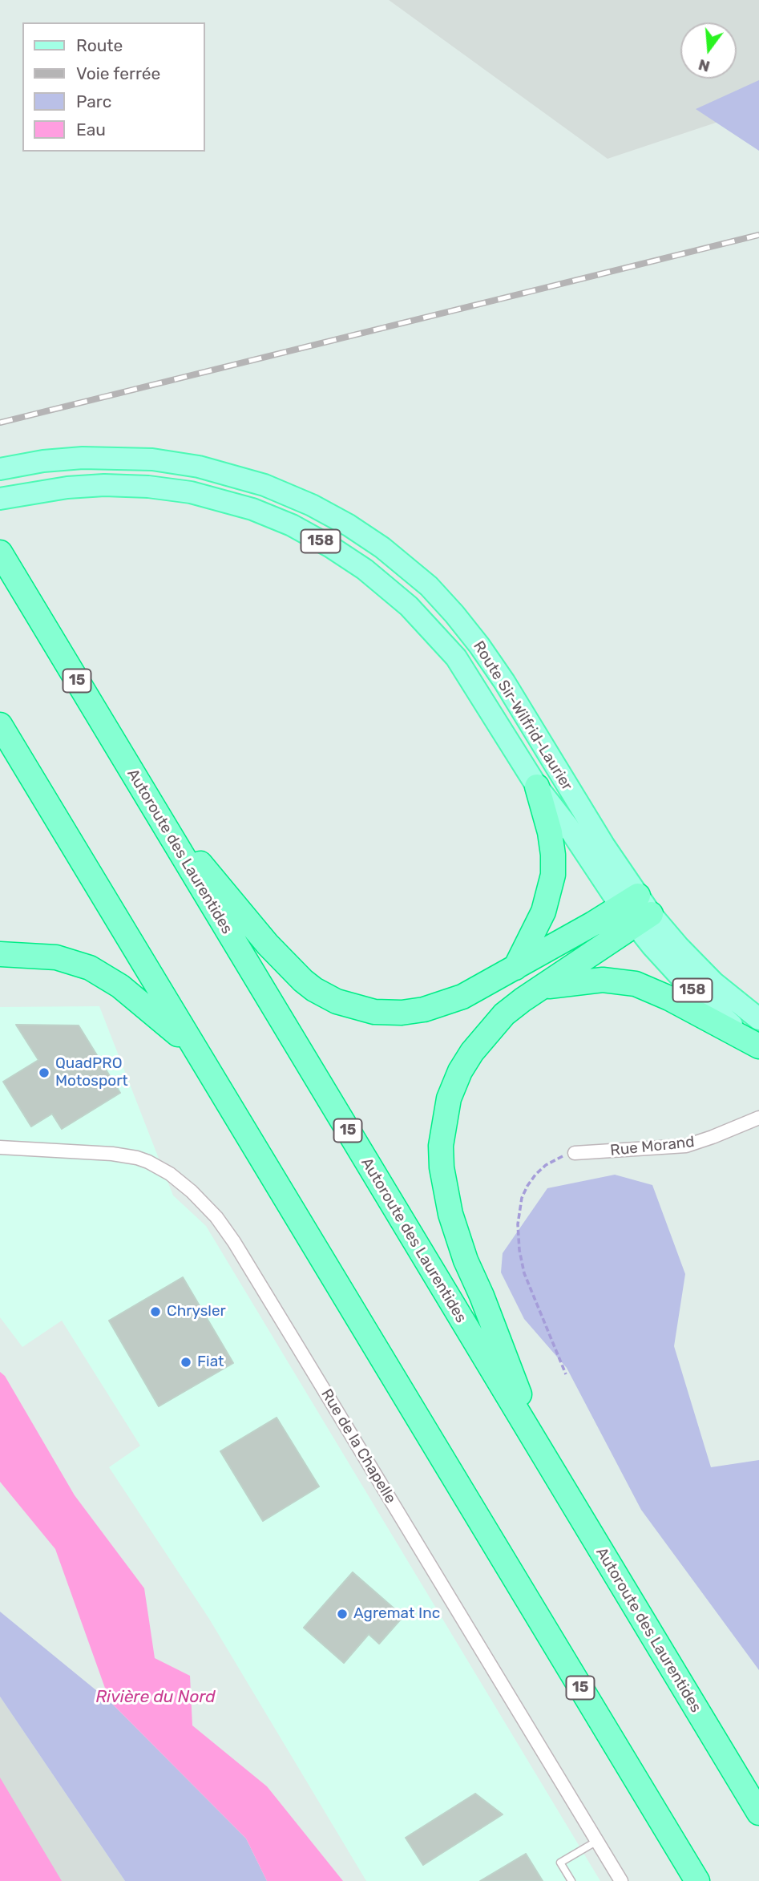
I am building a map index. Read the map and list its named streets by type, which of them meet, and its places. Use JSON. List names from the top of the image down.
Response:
{
  "streets": {
    "highway": ["15", "Autoroute des Laurentides"],
    "main road": ["158", "Route Sir-Wilfrid-Laurier"],
    "street": ["Rue Morand", "Rue de la Chapelle"]
  },
  "water": ["Rivière du Nord"],
  "places": [
    "QuadPRO Motosport",
    "Chrysler",
    "Fiat",
    "Agremat Inc"
  ],
  "legend": [
    "Route",
    "Voie ferrée",
    "Parc",
    "Eau"
  ],
  "north": "bottom"
}
